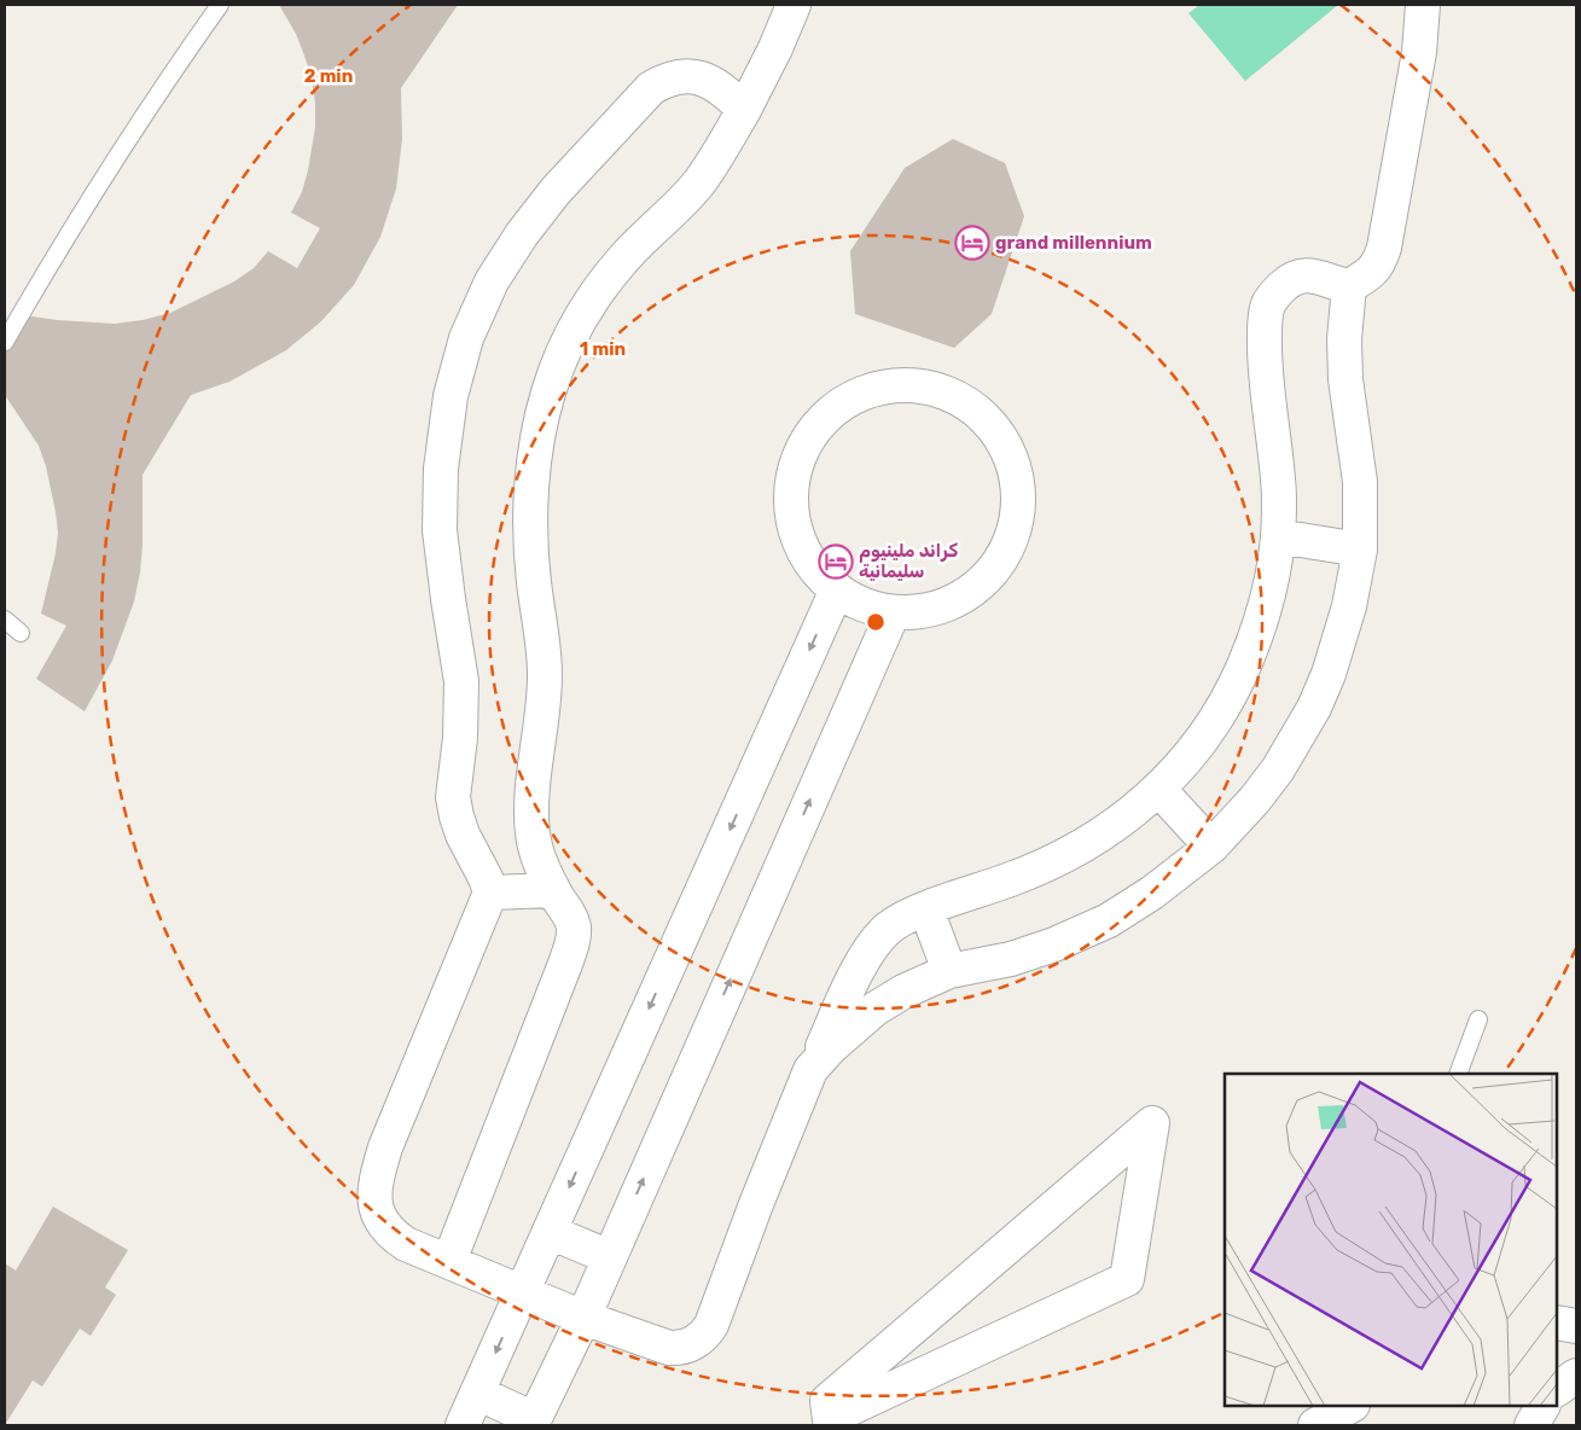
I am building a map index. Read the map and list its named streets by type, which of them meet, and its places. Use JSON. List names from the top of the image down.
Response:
{
  "places": {
    "hotel": ["grand millennium", "كراند ملينيوم سليمانية"]
  },
  "rings": ["2 min", "1 min"]
}
